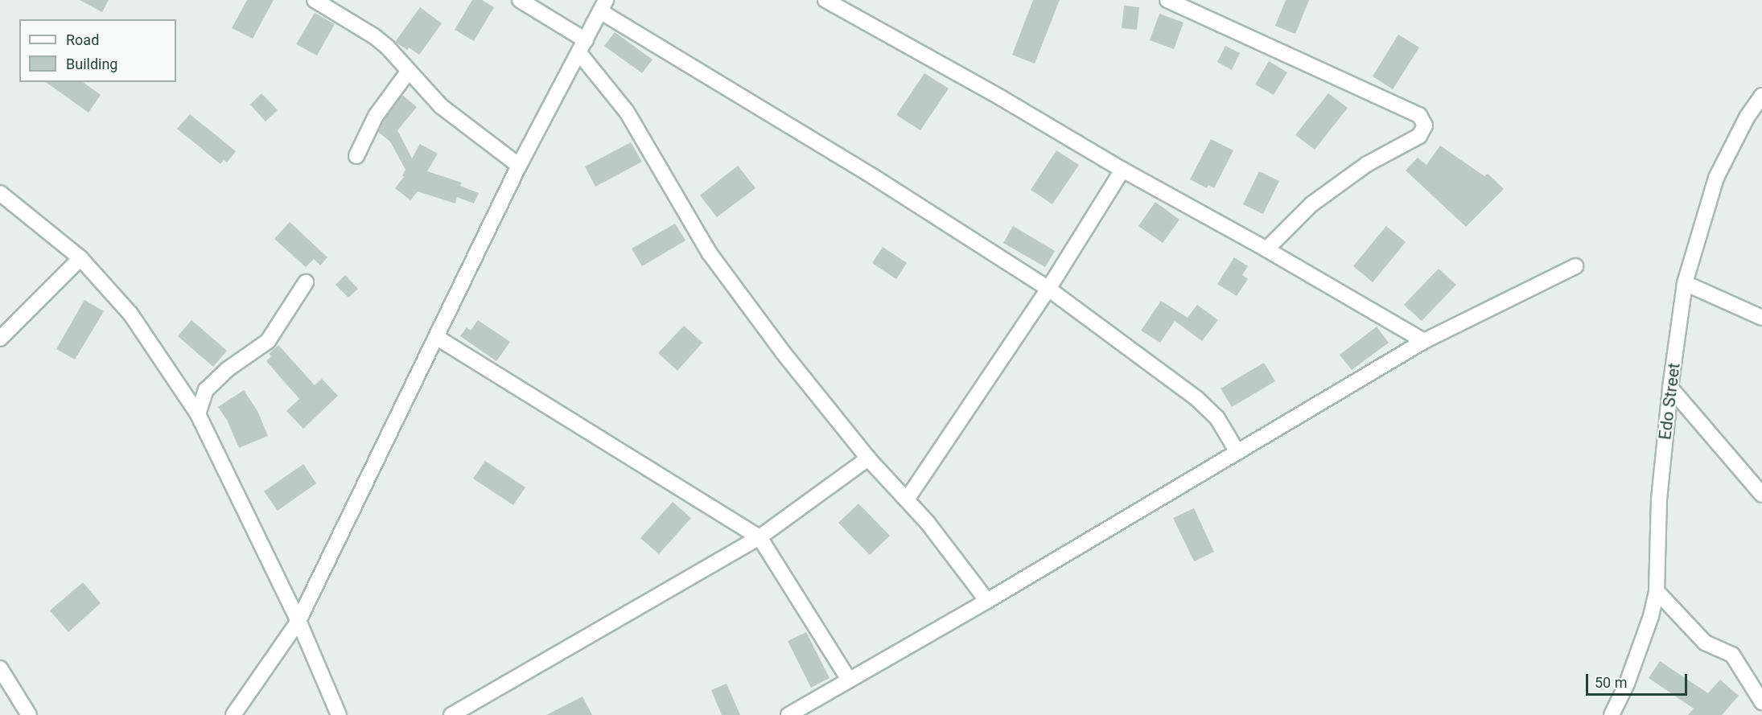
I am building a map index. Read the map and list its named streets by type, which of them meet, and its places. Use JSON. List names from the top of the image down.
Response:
{
  "streets": {
    "street": ["Edo Street"]
  },
  "legend": ["Road", "Building"],
  "scale_bar": "50 m"
}
